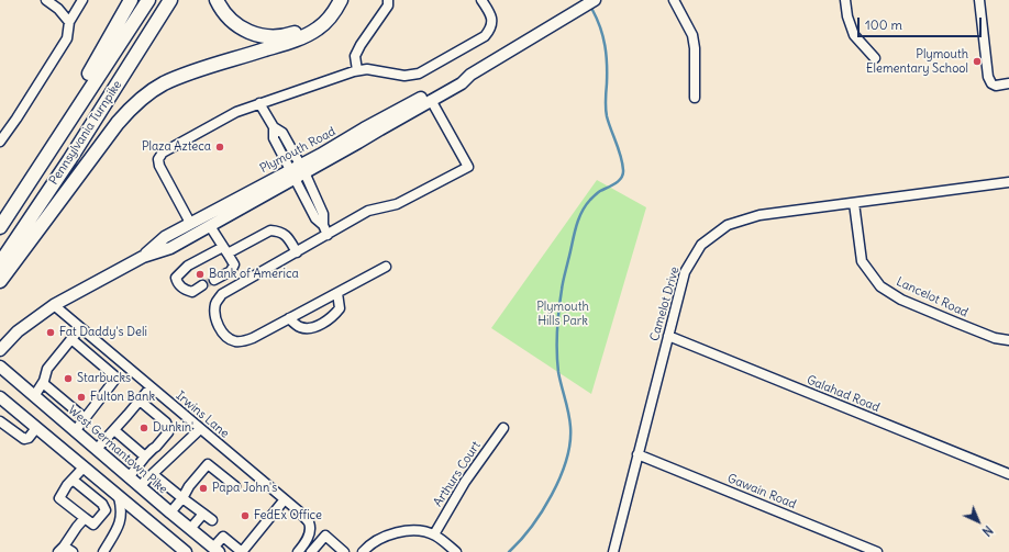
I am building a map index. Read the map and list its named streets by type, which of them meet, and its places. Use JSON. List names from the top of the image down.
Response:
{
  "streets": {
    "highway": ["Pennsylvania Turnpike"],
    "main road": ["Plymouth Road", "West Germantown Pike"],
    "street": [
      "Lancelot Road",
      "Camelot Drive",
      "Galahad Road",
      "Irwins Lane",
      "Arthurs Court",
      "Gawain Road"
    ]
  },
  "crossings": [
    ["Plymouth Road", "Irwins Lane"],
    ["Lancelot Road", "Camelot Drive"],
    ["Camelot Drive", "Galahad Road"],
    ["Camelot Drive", "Gawain Road"]
  ],
  "parks": ["Plymouth Hills Park"],
  "places": [
    "Plymouth Elementary School",
    "Plaza Azteca",
    "Bank of America",
    "Fat Daddy's Deli",
    "Starbucks",
    "Fulton Bank",
    "Dunkin'",
    "Papa John's",
    "FedEx Office"
  ],
  "scale_bar": "100 m",
  "north": "bottom right"
}
